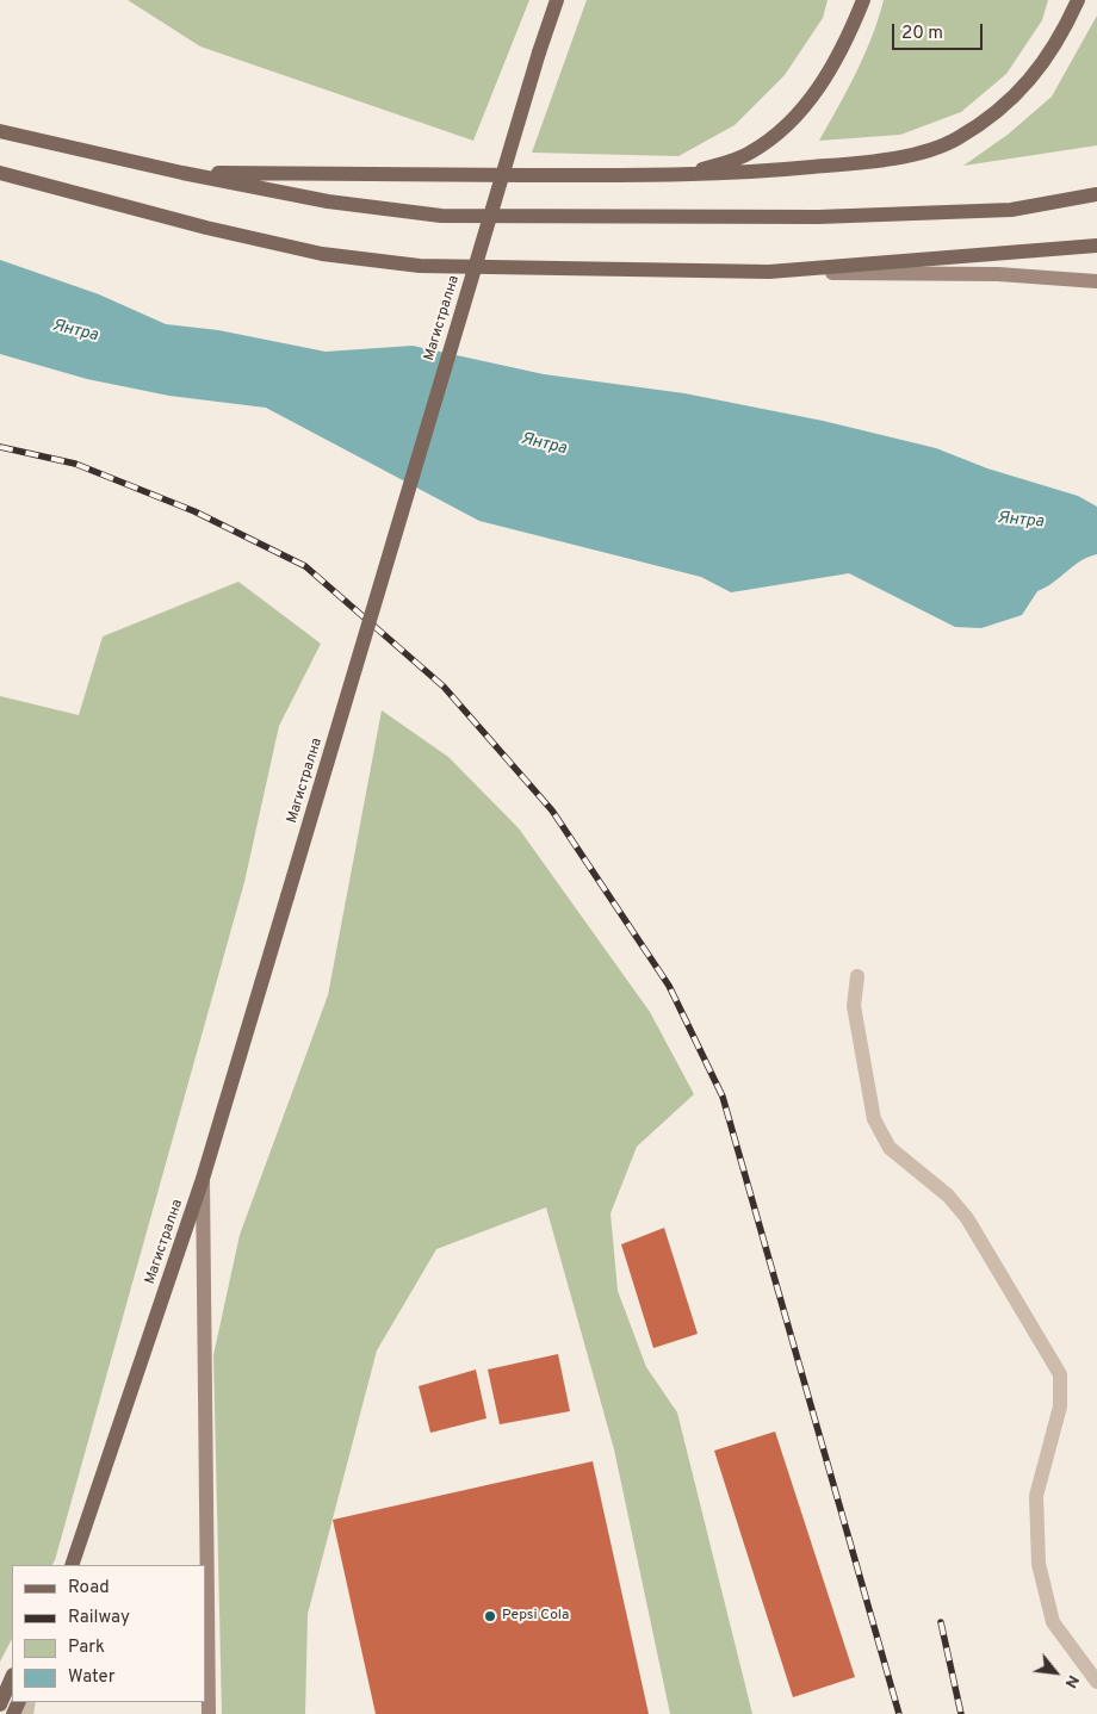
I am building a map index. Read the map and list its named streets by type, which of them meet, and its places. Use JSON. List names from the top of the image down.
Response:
{
  "streets": {
    "main road": ["Магистрална"]
  },
  "water": ["Янтра"],
  "places": ["Pepsi Cola"],
  "legend": [
    "Road",
    "Railway",
    "Park",
    "Water"
  ],
  "scale_bar": "20 m",
  "north": "bottom right"
}
